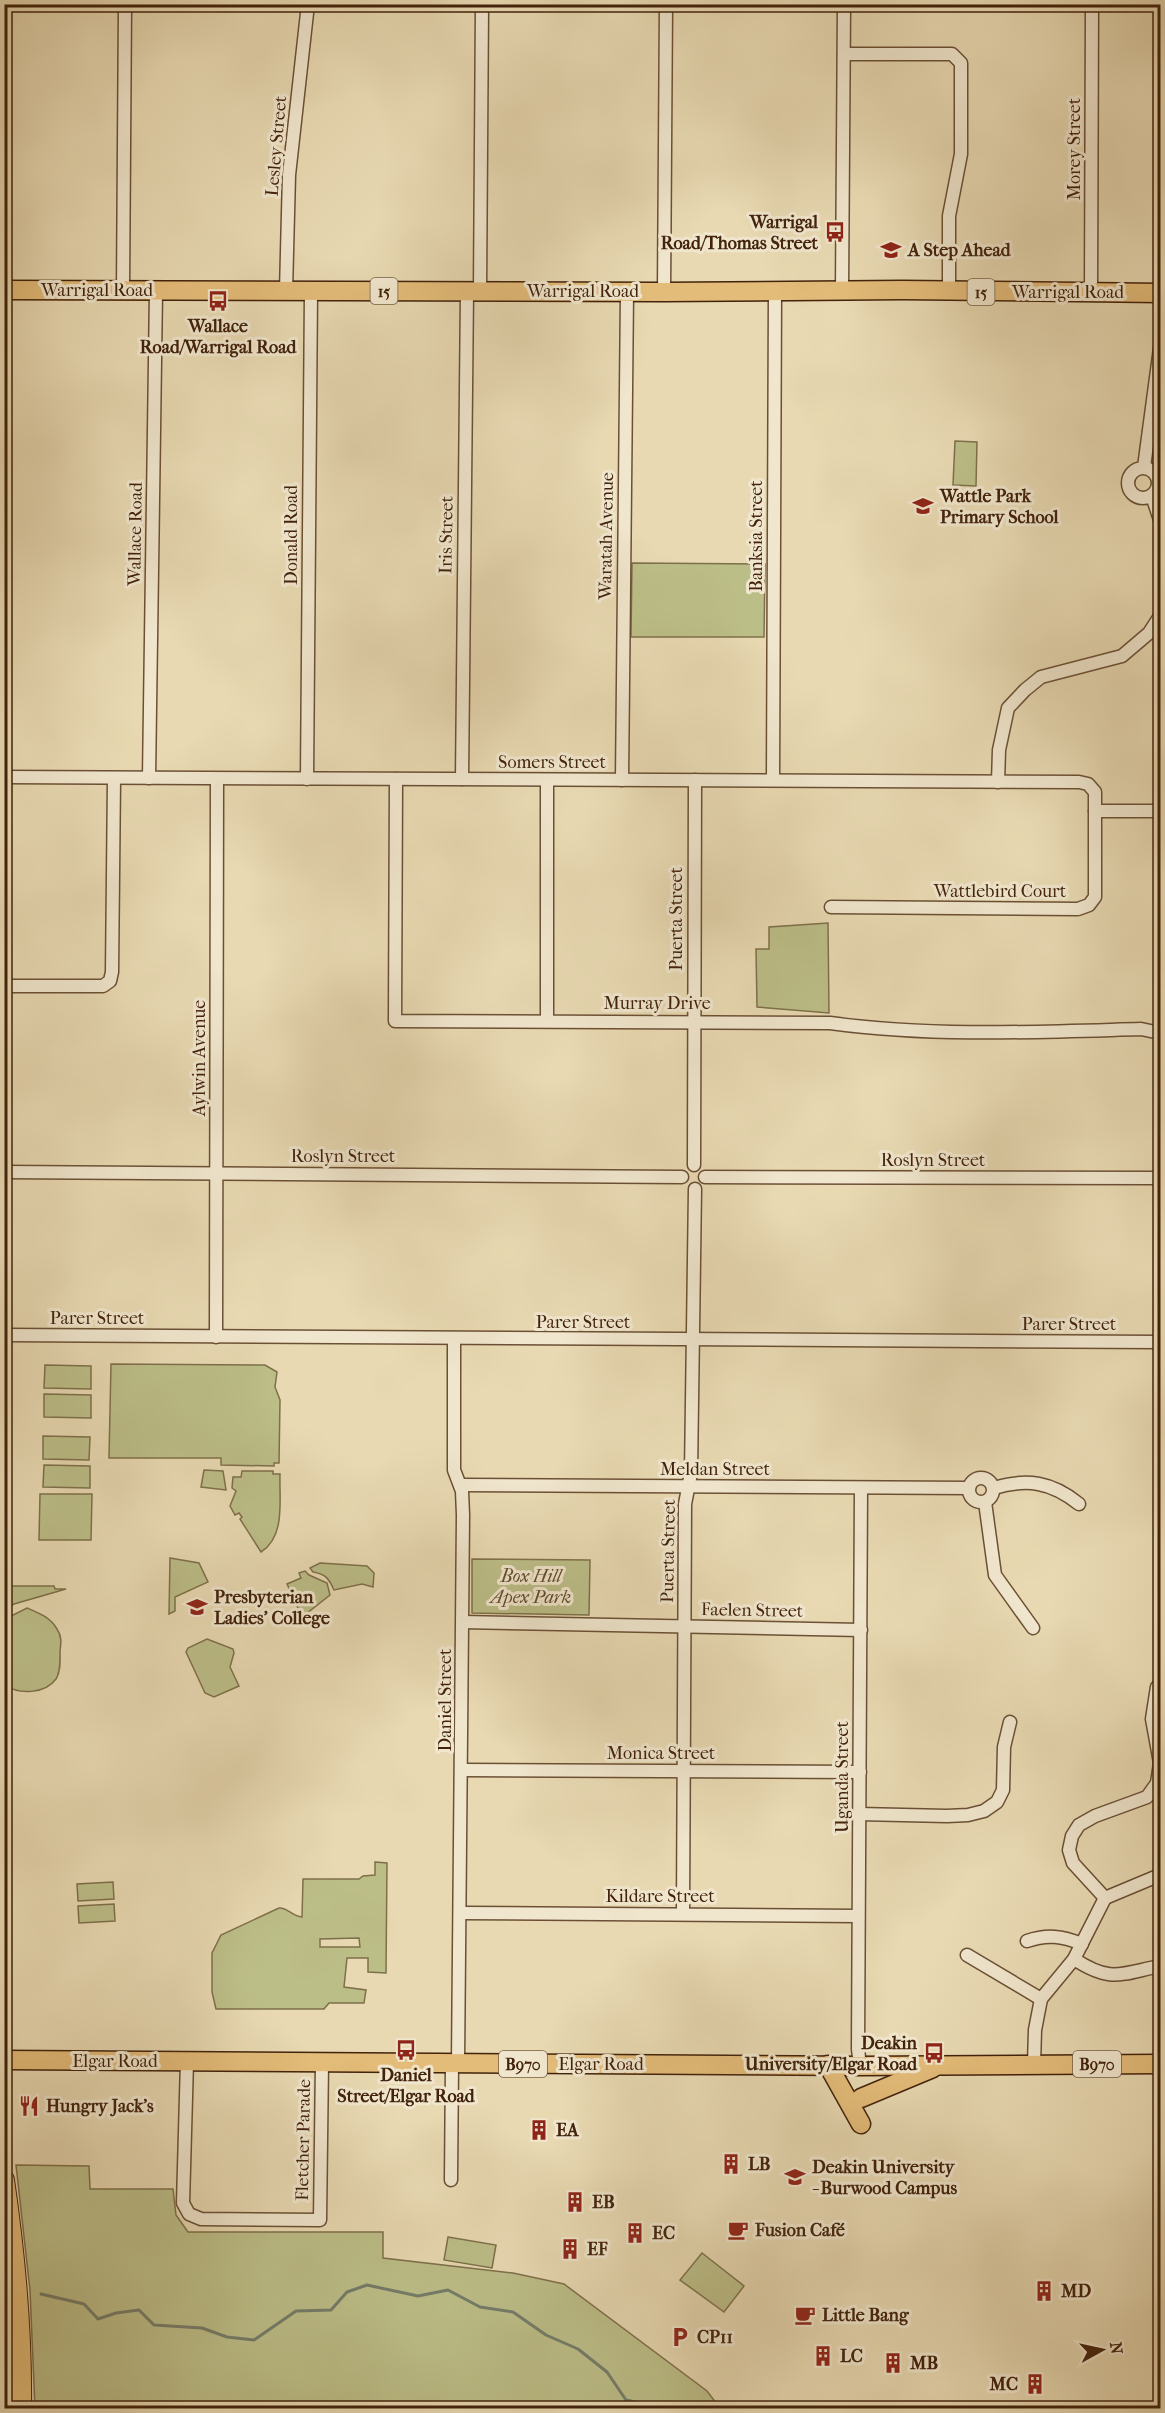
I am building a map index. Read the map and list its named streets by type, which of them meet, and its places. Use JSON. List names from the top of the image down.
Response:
{
  "streets": {
    "main road": [
      "Warrigal Road",
      "15",
      "Elgar Road",
      "B970"
    ],
    "street": [
      "Lesley Street",
      "Morey Street",
      "Wallace Road",
      "Donald Road",
      "Iris Street",
      "Waratah Avenue",
      "Banksia Street",
      "Somers Street",
      "Wattlebird Court",
      "Puerta Street",
      "Murray Drive",
      "Aylwin Avenue",
      "Roslyn Street",
      "Parer Street",
      "Meldan Street",
      "Faelen Street",
      "Daniel Street",
      "Monica Street",
      "Uganda Street",
      "Kildare Street",
      "Fletcher Parade"
    ]
  },
  "crossings": [
    ["Lesley Street", "Warrigal Road"],
    ["Morey Street", "Warrigal Road"],
    ["Warrigal Road", "Wallace Road"],
    ["Warrigal Road", "Donald Road"],
    ["Warrigal Road", "Iris Street"],
    ["Warrigal Road", "Waratah Avenue"],
    ["Warrigal Road", "Banksia Street"],
    ["Wallace Road", "Somers Street"],
    ["Donald Road", "Somers Street"],
    ["Iris Street", "Somers Street"],
    ["Waratah Avenue", "Somers Street"],
    ["Banksia Street", "Somers Street"],
    ["Somers Street", "Wattlebird Court"],
    ["Somers Street", "Puerta Street"],
    ["Somers Street", "Murray Drive"],
    ["Somers Street", "Aylwin Avenue"],
    ["Puerta Street", "Murray Drive"],
    ["Puerta Street", "Roslyn Street"],
    ["Puerta Street", "Parer Street"],
    ["Puerta Street", "Meldan Street"],
    ["Puerta Street", "Faelen Street"],
    ["Puerta Street", "Monica Street"],
    ["Puerta Street", "Kildare Street"],
    ["Aylwin Avenue", "Roslyn Street"],
    ["Aylwin Avenue", "Parer Street"],
    ["Parer Street", "Daniel Street"],
    ["Meldan Street", "Daniel Street"],
    ["Meldan Street", "Uganda Street"],
    ["Faelen Street", "Daniel Street"],
    ["Faelen Street", "Uganda Street"],
    ["Daniel Street", "Monica Street"],
    ["Daniel Street", "Kildare Street"],
    ["Daniel Street", "Elgar Road"],
    ["Monica Street", "Uganda Street"],
    ["Uganda Street", "Kildare Street"],
    ["Uganda Street", "Elgar Road"],
    ["Elgar Road", "Fletcher Parade"]
  ],
  "parks": ["Box Hill Apex Park"],
  "places": {
    "bus stop": [
      "Warrigal Road/Thomas Street",
      "Wallace Road/Warrigal Road",
      "Daniel Street/Elgar Road",
      "Deakin University/Elgar Road"
    ],
    "school or university": [
      "A Step Ahead",
      "Wattle Park Primary School",
      "Presbyterian Ladies' College",
      "Deakin University - Burwood Campus"
    ],
    "restaurant": ["Hungry Jack's"],
    "building": [
      "EA",
      "LB",
      "EB",
      "EC",
      "EF",
      "MD",
      "LC",
      "MB",
      "MC"
    ],
    "cafe": ["Fusion Café", "Little Bang"],
    "parking": ["CP11"]
  },
  "north": "right"
}
